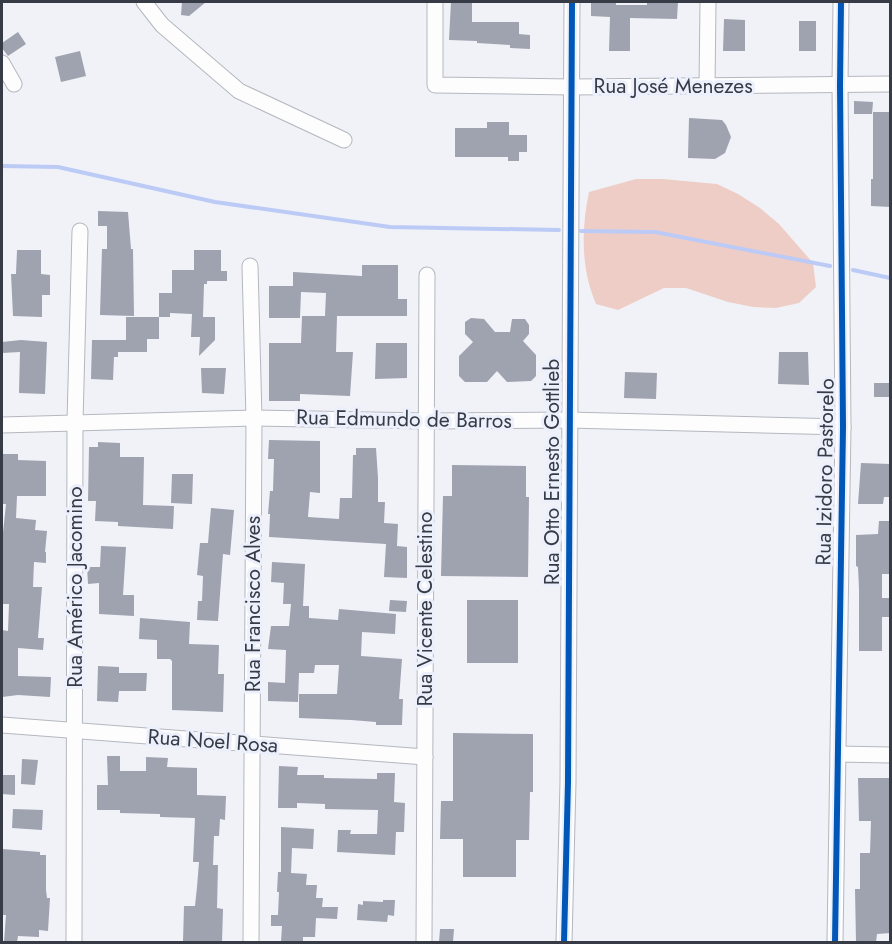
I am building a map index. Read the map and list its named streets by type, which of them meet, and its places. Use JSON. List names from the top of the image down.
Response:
{
  "streets": {
    "street": [
      "Rua José Menezes",
      "Rua Edmundo de Barros",
      "Rua Otto Ernesto Gottlieb",
      "Rua Izidoro Pastorelo",
      "Rua Américo Jacomino",
      "Rua Francisco Alves",
      "Rua Vicente Celestino",
      "Rua Noel Rosa"
    ]
  },
  "crossings": [
    ["Rua José Menezes", "Rua Otto Ernesto Gottlieb"],
    ["Rua José Menezes", "Rua Izidoro Pastorelo"],
    ["Rua Edmundo de Barros", "Rua Otto Ernesto Gottlieb"],
    ["Rua Edmundo de Barros", "Rua Izidoro Pastorelo"],
    ["Rua Edmundo de Barros", "Rua Américo Jacomino"],
    ["Rua Edmundo de Barros", "Rua Francisco Alves"],
    ["Rua Edmundo de Barros", "Rua Vicente Celestino"],
    ["Rua Américo Jacomino", "Rua Noel Rosa"],
    ["Rua Francisco Alves", "Rua Noel Rosa"],
    ["Rua Vicente Celestino", "Rua Noel Rosa"]
  ]
}
